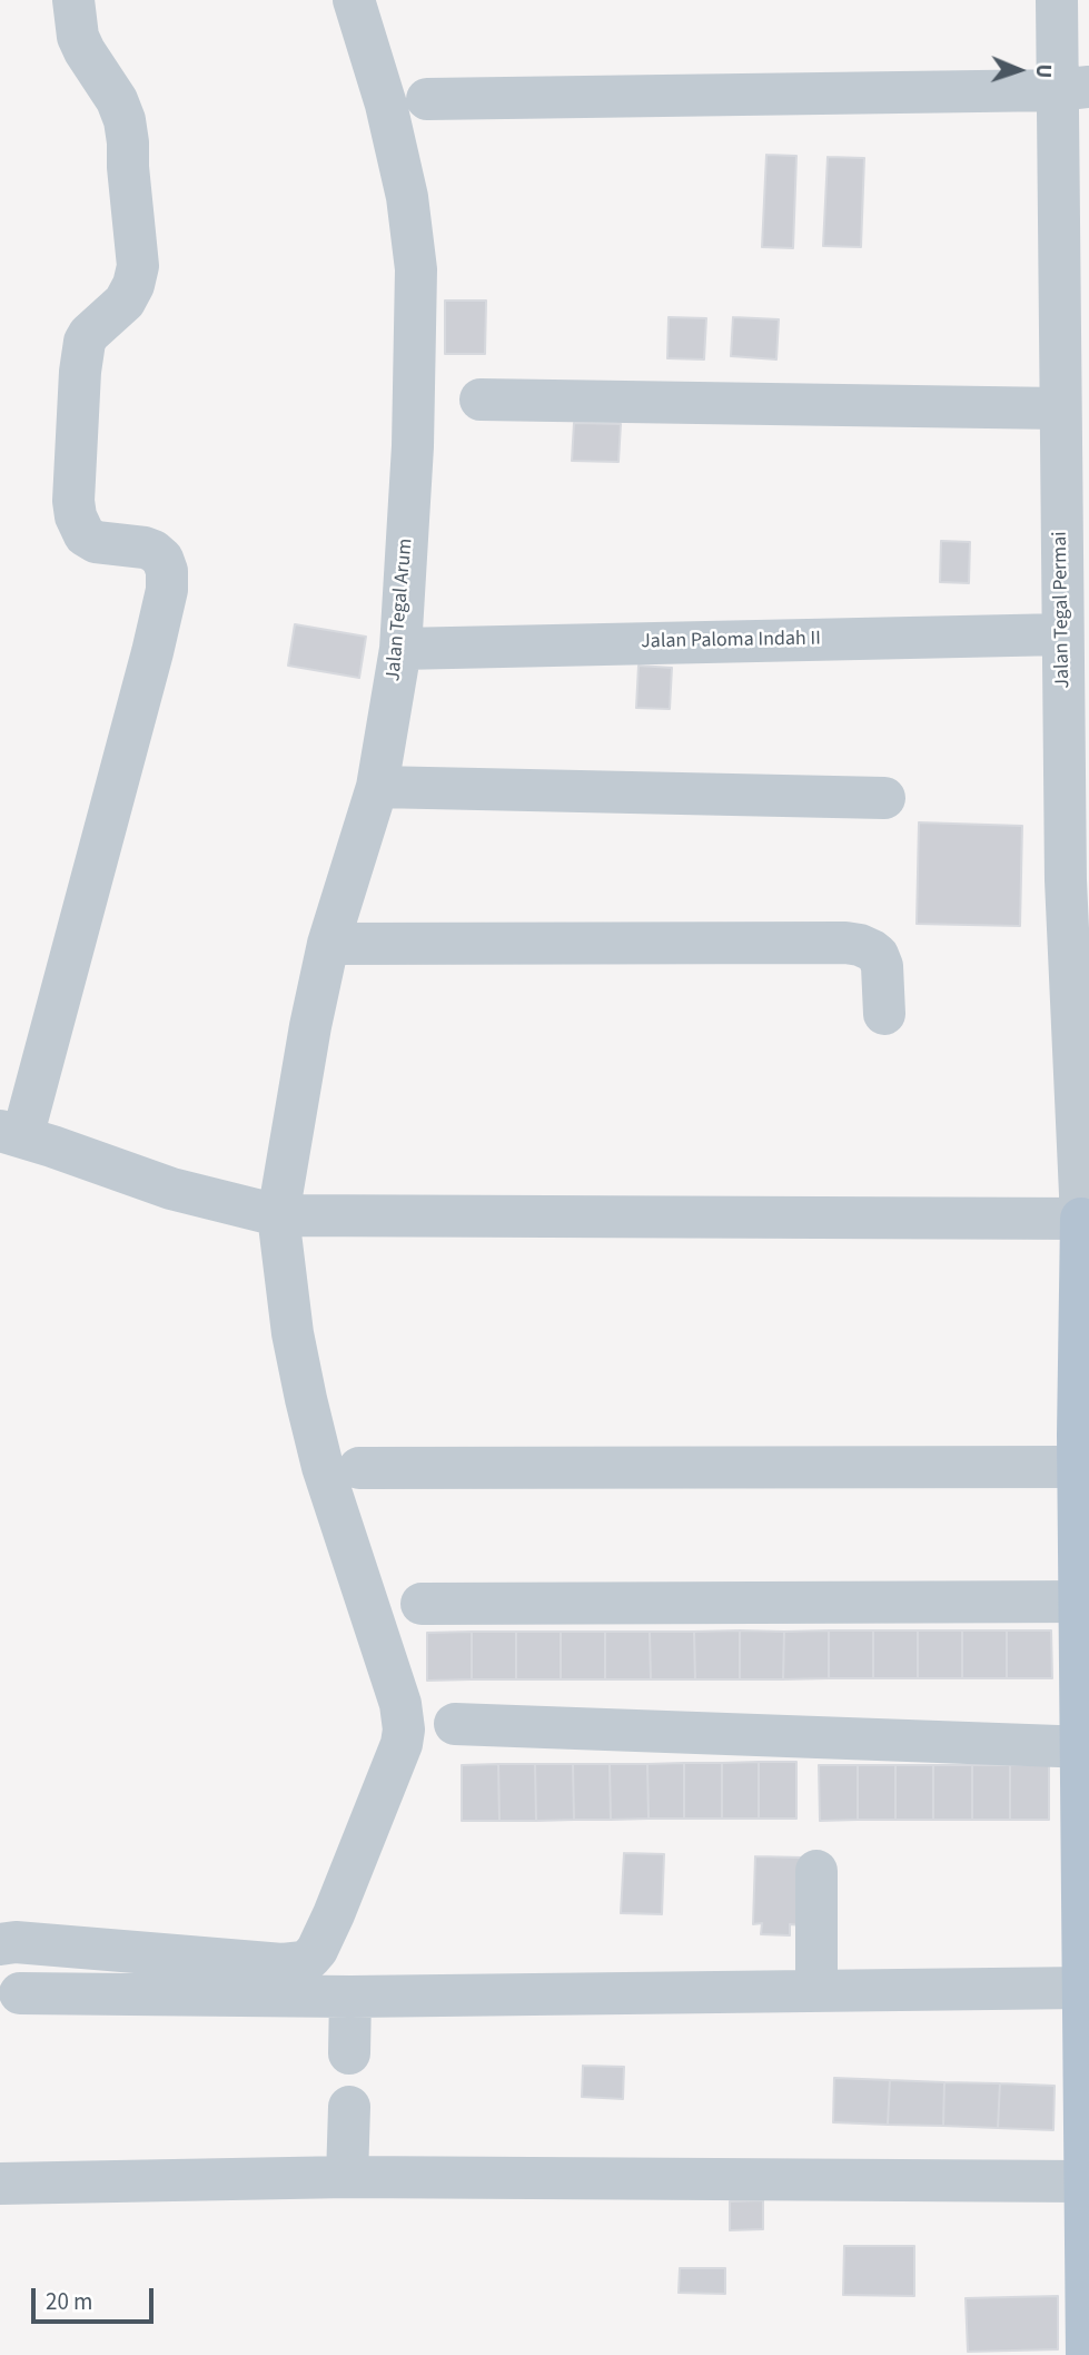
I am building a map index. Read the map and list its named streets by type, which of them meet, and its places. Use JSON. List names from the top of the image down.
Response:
{
  "streets": {
    "street": ["Jalan Tegal Arum", "Jalan Tegal Permai", "Jalan Paloma Indah II"]
  },
  "crossings": [
    ["Jalan Tegal Arum", "Jalan Paloma Indah II"],
    ["Jalan Tegal Permai", "Jalan Paloma Indah II"]
  ],
  "scale_bar": "20 m",
  "north": "right"
}
